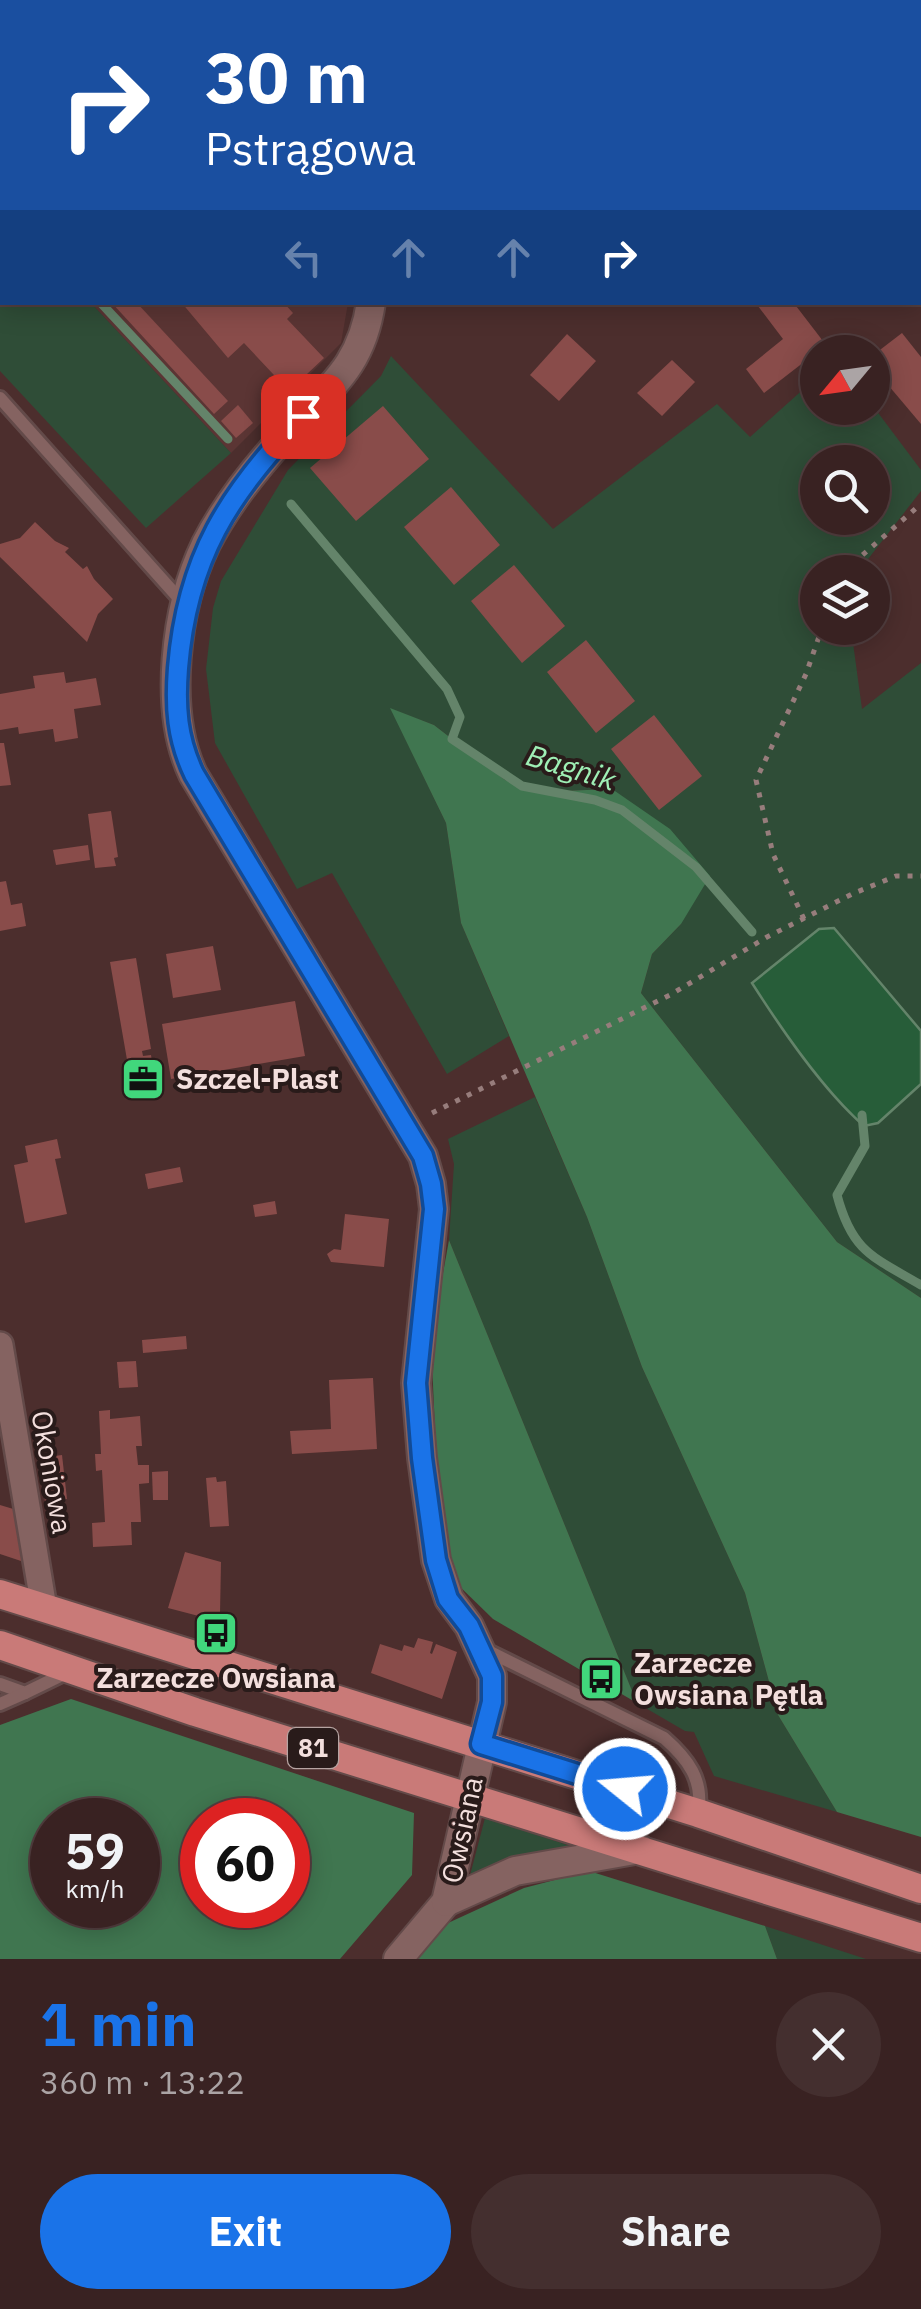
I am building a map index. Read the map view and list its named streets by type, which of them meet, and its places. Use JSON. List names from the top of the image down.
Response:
{
  "streets": {
    "main road": ["81"],
    "street": ["Okoniowa", "Owsiana"]
  },
  "crossings": [
    ["Okoniowa", "81"],
    ["81", "Owsiana"]
  ],
  "water": ["Bagnik"],
  "places": {
    "office": ["Szczel-Plast"],
    "bus stop": ["Zarzecze Owsiana", "Zarzecze Owsiana Pętla"]
  },
  "north": "bottom left",
  "page": {
    "turn": ["30 m", "Pstrągowa"],
    "speed": "59 km/h",
    "limit": "60",
    "heading": ["1 min", "360 m · 13:22"],
    "buttons": ["Exit", "Share"]
  }
}
